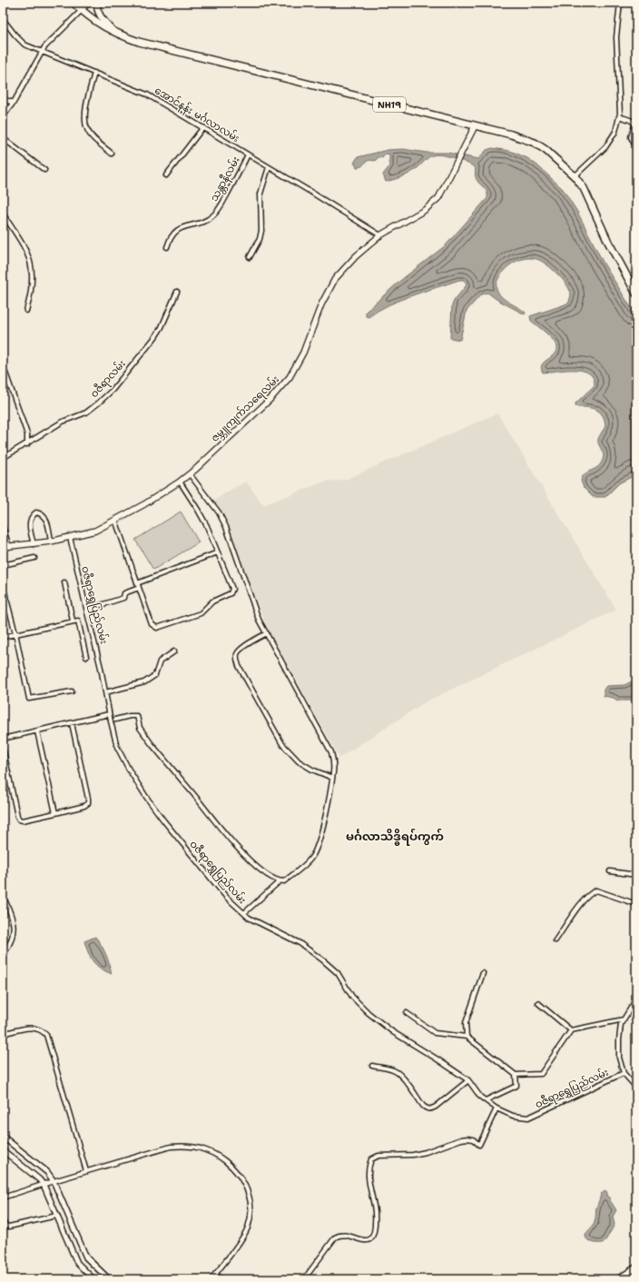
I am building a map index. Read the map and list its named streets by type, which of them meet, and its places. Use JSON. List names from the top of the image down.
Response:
{
  "streets": {
    "highway": ["NH19"],
    "main road": ["ဇမ္ဘူကျက်သရေလမ်း"],
    "street": [
      "အောင်နန်း မင်္ဂလာလမ်း",
      "သန္တာနီလမ်း",
      "ဝဇီရာလမ်း",
      "ဝဇီရာရွှေပြည်လမ်း"
    ]
  },
  "crossings": [
    ["NH19", "ဇမ္ဘူကျက်သရေလမ်း"],
    ["အောင်နန်း မင်္ဂလာလမ်း", "သန္တာနီလမ်း"],
    ["အောင်နန်း မင်္ဂလာလမ်း", "ဇမ္ဘူကျက်သရေလမ်း"],
    ["ဇမ္ဘူကျက်သရေလမ်း", "ဝဇီရာရွှေပြည်လမ်း"]
  ],
  "districts": ["မင်္ဂလာသိဒ္ဓိရပ်ကွက်"]
}
